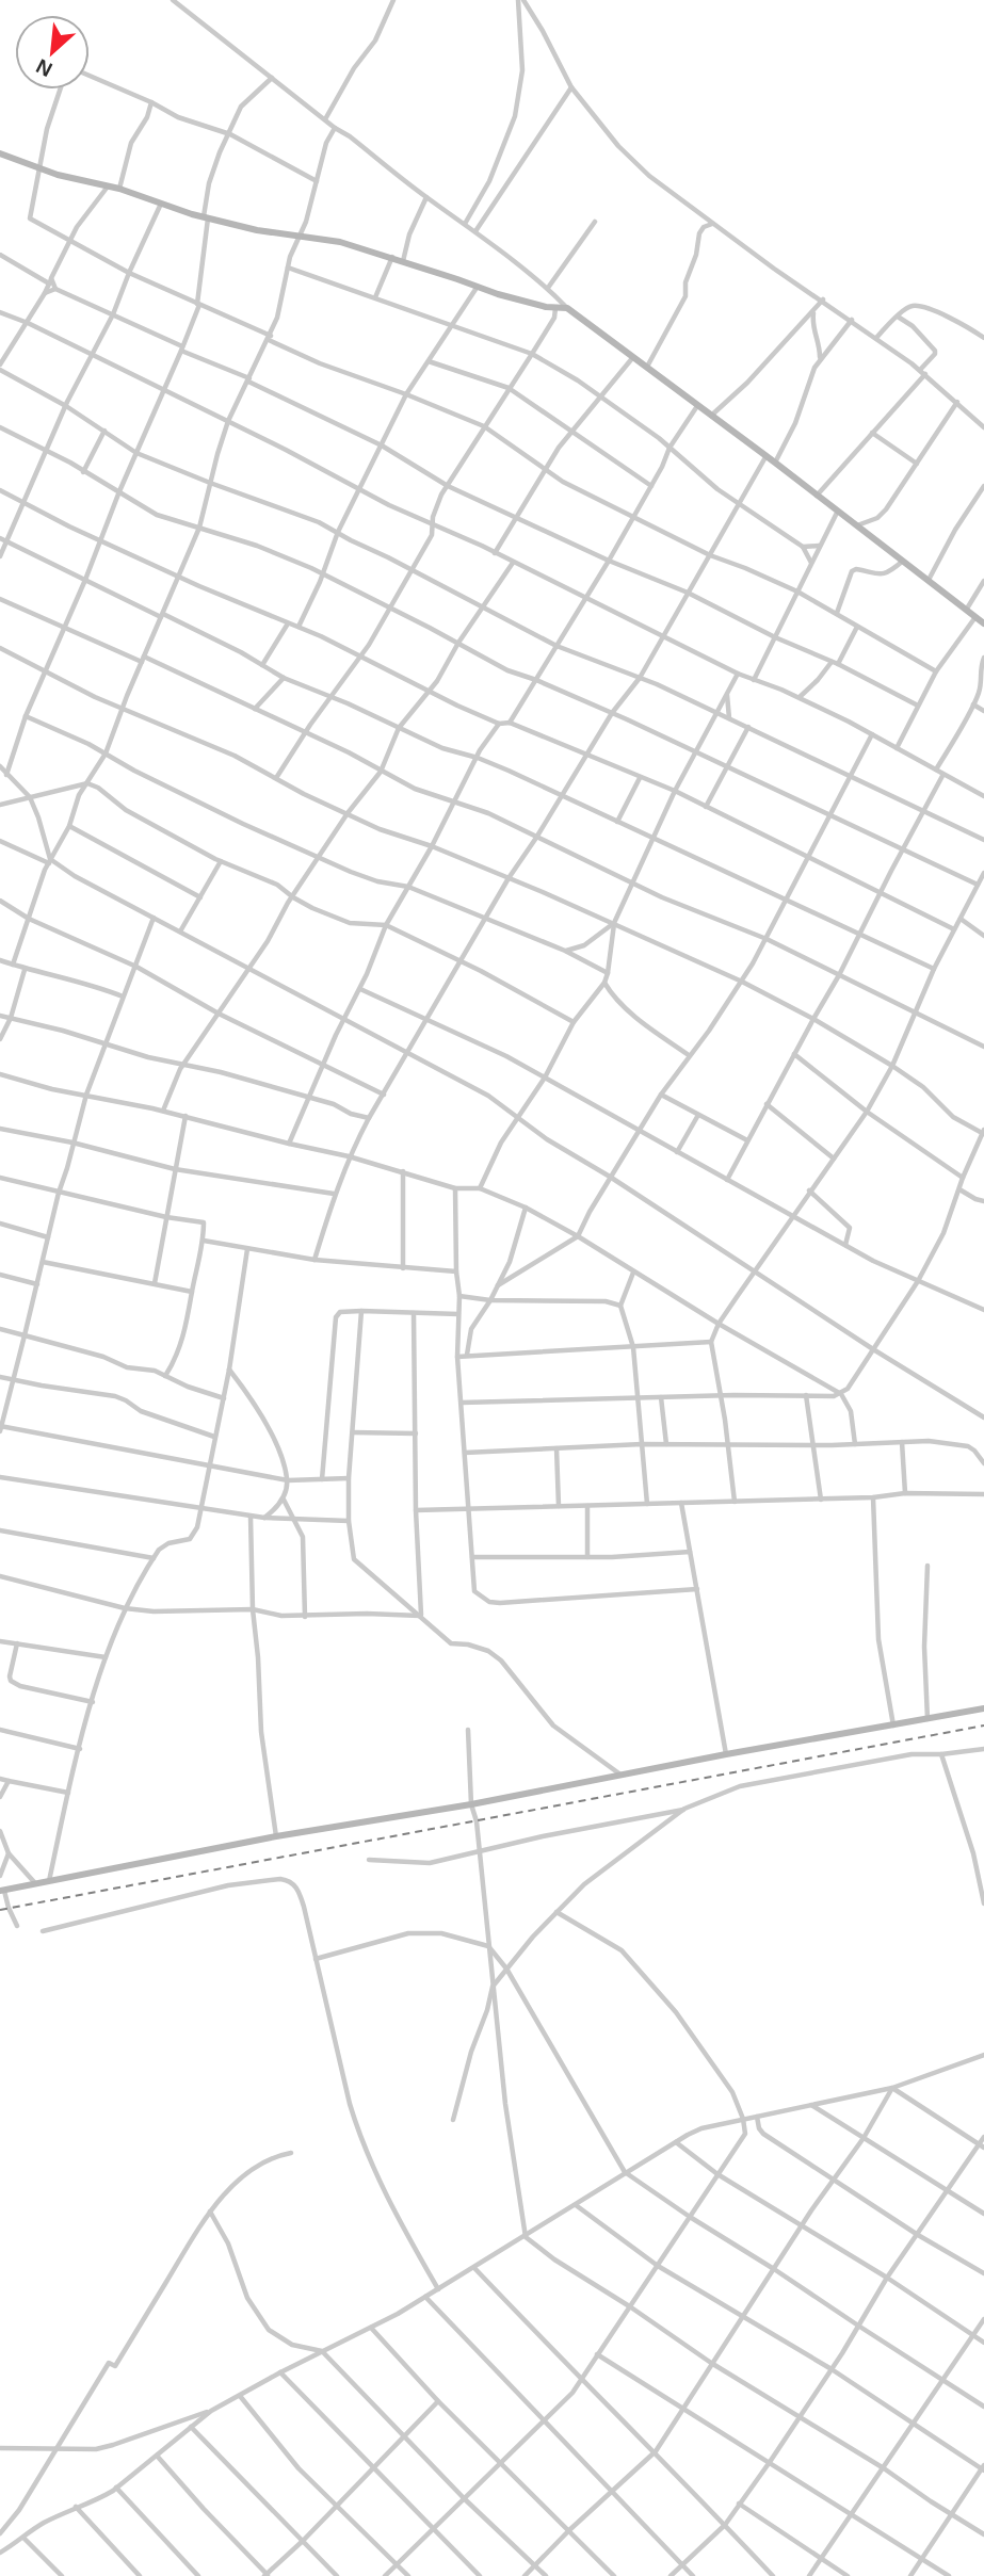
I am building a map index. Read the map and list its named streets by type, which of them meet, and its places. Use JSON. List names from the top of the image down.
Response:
{
  "north": "bottom left"
}
